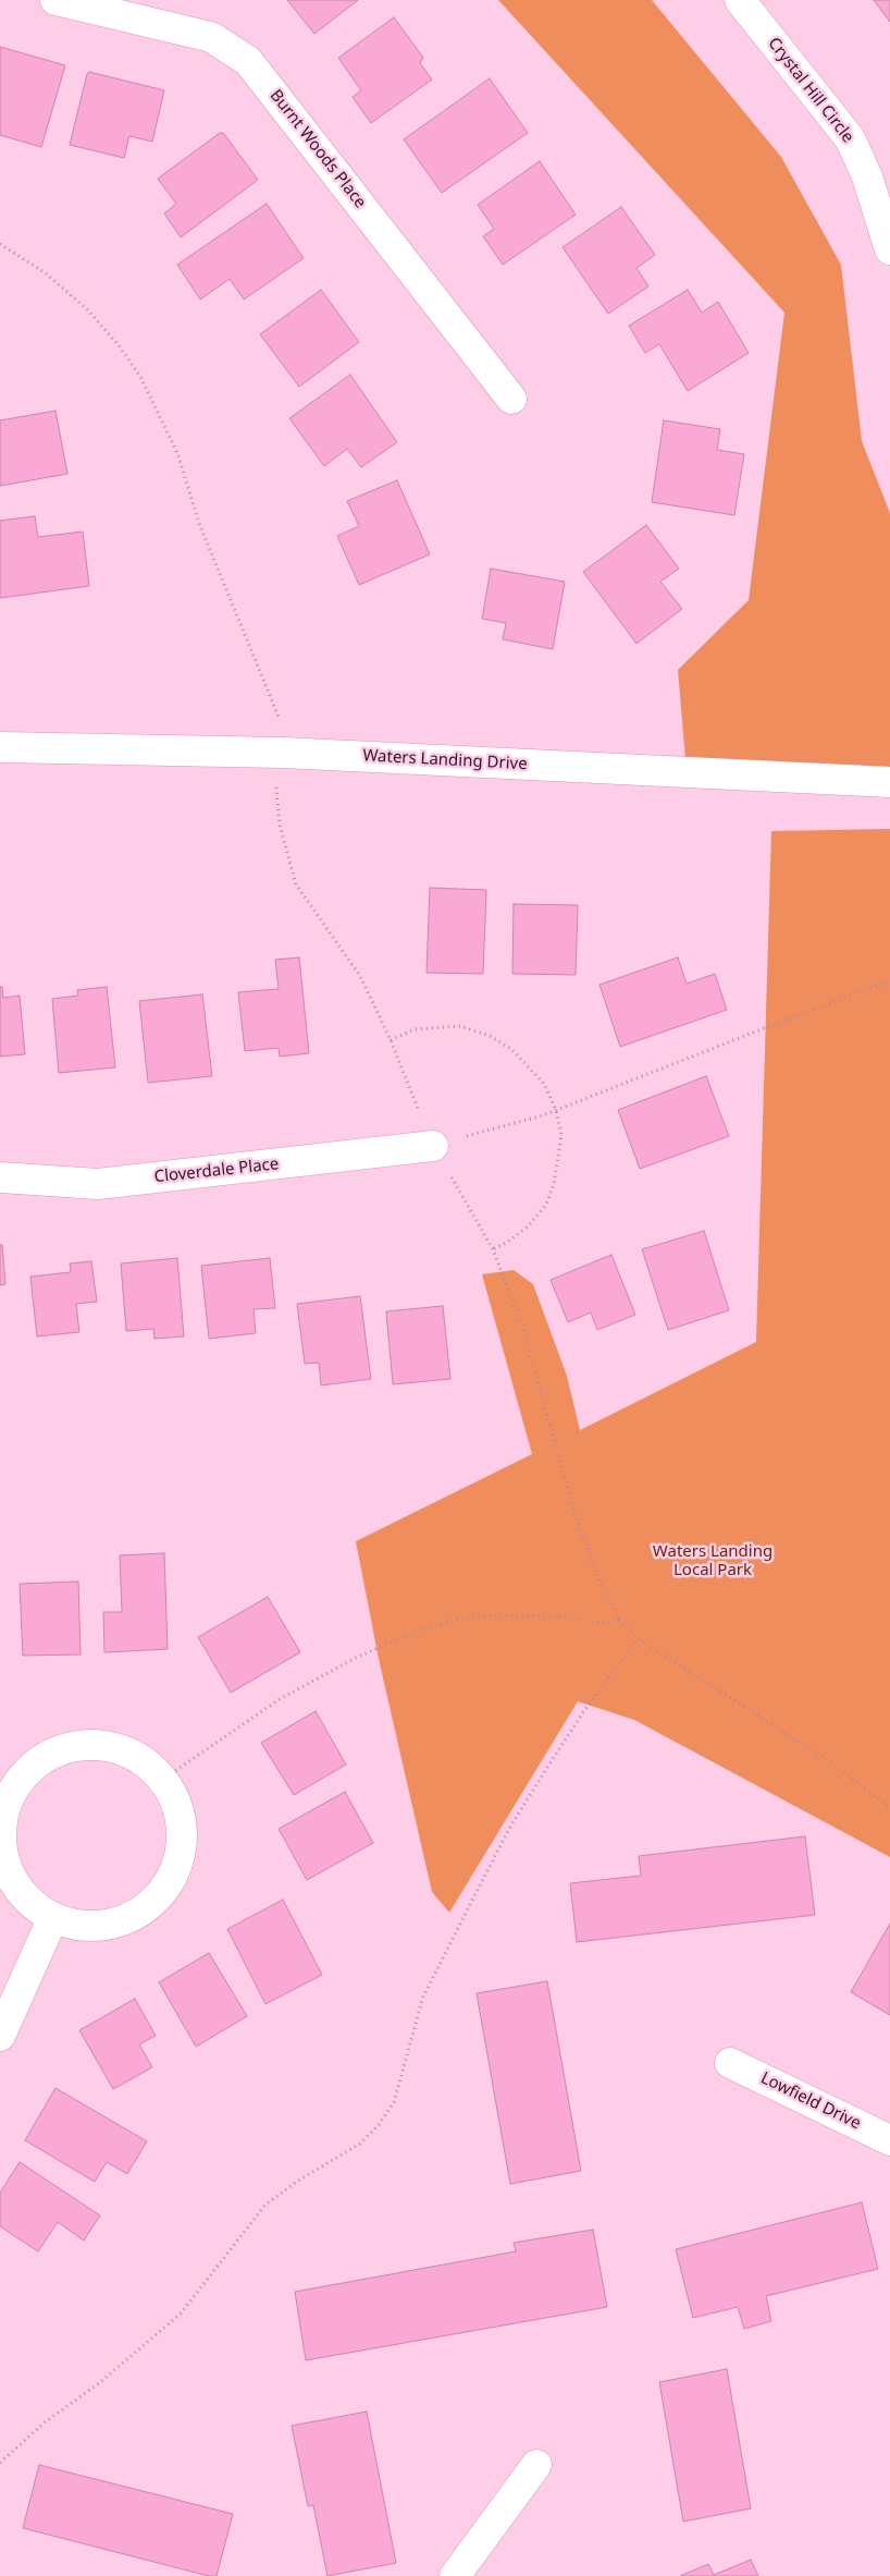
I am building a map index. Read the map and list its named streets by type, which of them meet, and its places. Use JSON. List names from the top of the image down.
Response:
{
  "streets": {
    "street": [
      "Crystal Hill Circle",
      "Burnt Woods Place",
      "Waters Landing Drive",
      "Cloverdale Place",
      "Lowfield Drive"
    ]
  },
  "parks": ["Waters Landing Local Park"]
}
